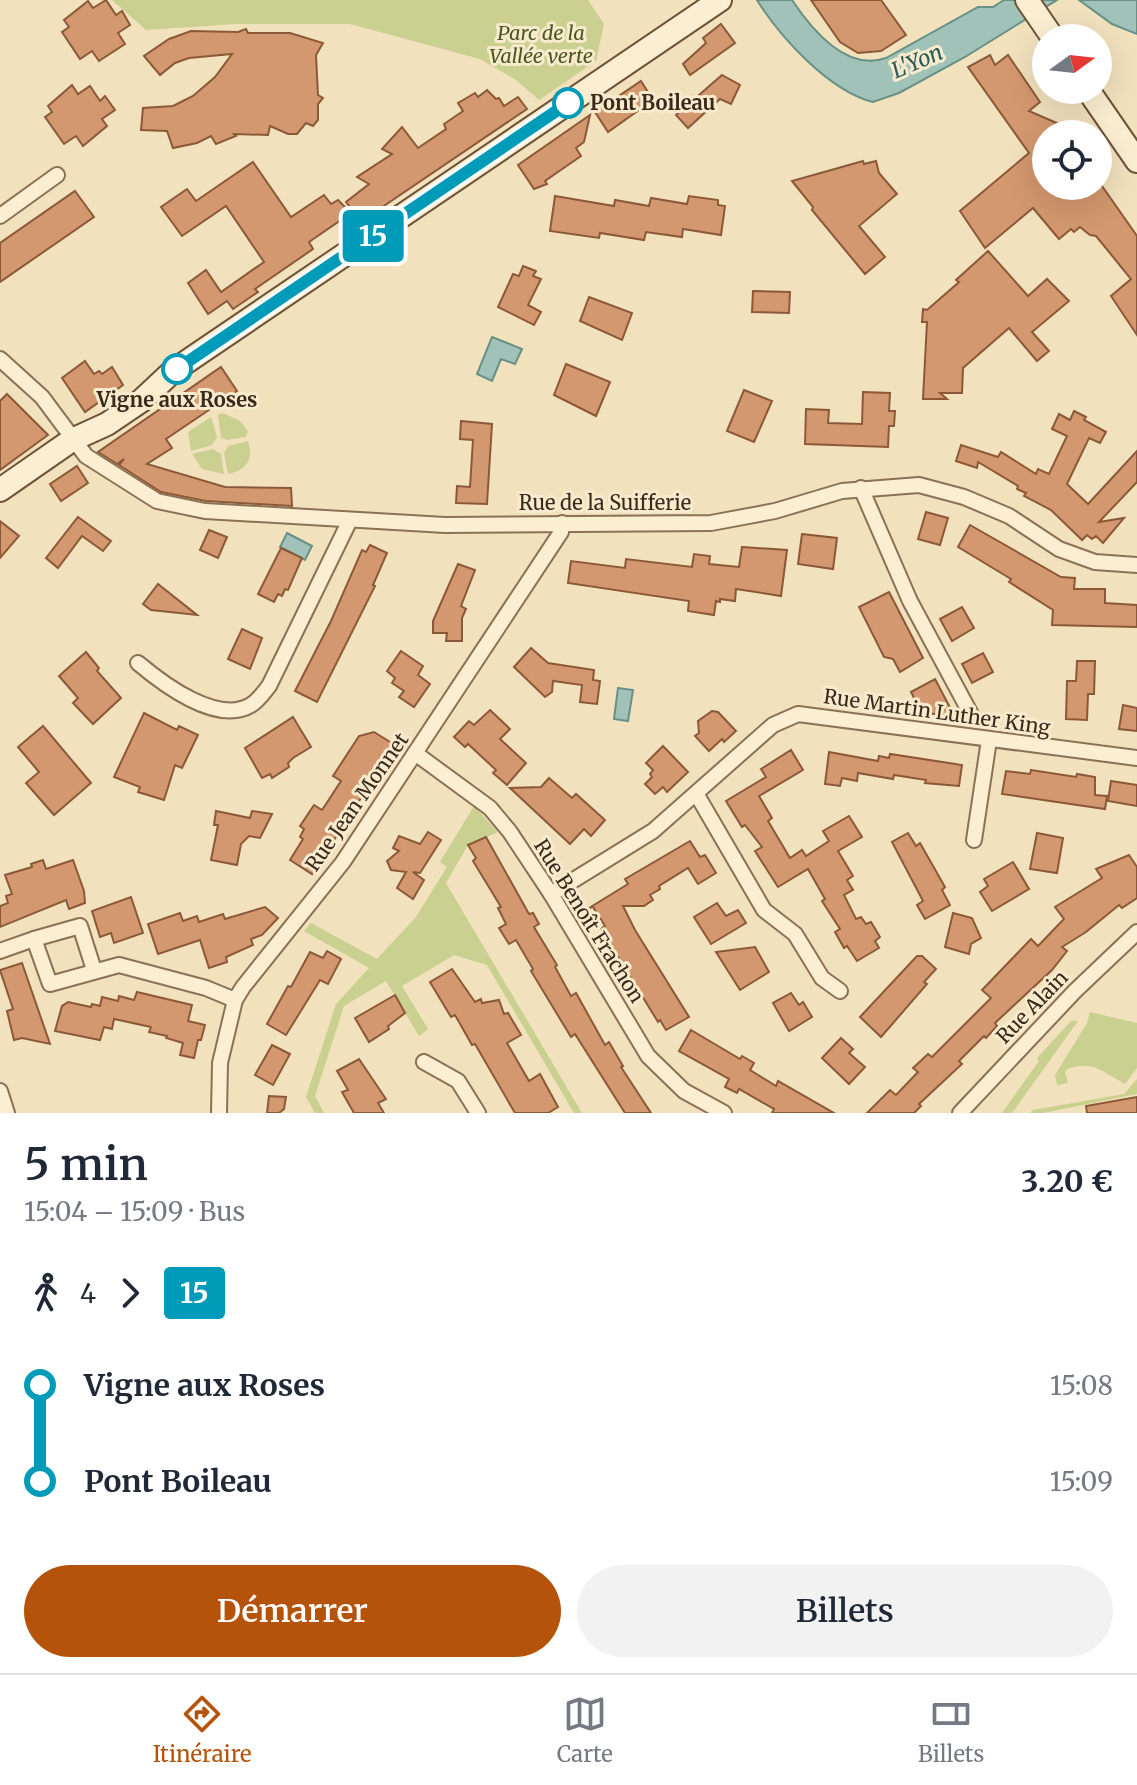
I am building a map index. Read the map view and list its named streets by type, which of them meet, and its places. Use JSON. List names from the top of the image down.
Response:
{
  "streets": {
    "street": [
      "Rue de la Suifferie",
      "Rue Martin Luther King",
      "Rue Jean Monnet",
      "Rue Benoît Frachon",
      "Rue Alain"
    ]
  },
  "crossings": [
    ["Rue de la Suifferie", "Rue Jean Monnet"],
    ["Rue Martin Luther King", "Rue Benoît Frachon"],
    ["Rue Jean Monnet", "Rue Benoît Frachon"]
  ],
  "water": ["L'Yon"],
  "parks": ["Parc de la Vallée verte"],
  "places": ["Pont Boileau", "Vigne aux Roses"],
  "lines": ["bus line 15"],
  "north": "right",
  "page": {
    "on_map": "15",
    "heading": ["5 min", "15:04 – 15:09 · Bus", "3.20 €"],
    "legs": ["4", "15"],
    "list": [
      {
        "name": "Vigne aux Roses",
        "value": "15:08"
      },
      {
        "name": "Pont Boileau",
        "value": "15:09"
      }
    ],
    "buttons": ["Démarrer", "Billets"],
    "tabs": ["Itinéraire", "Carte", "Billets"]
  }
}
